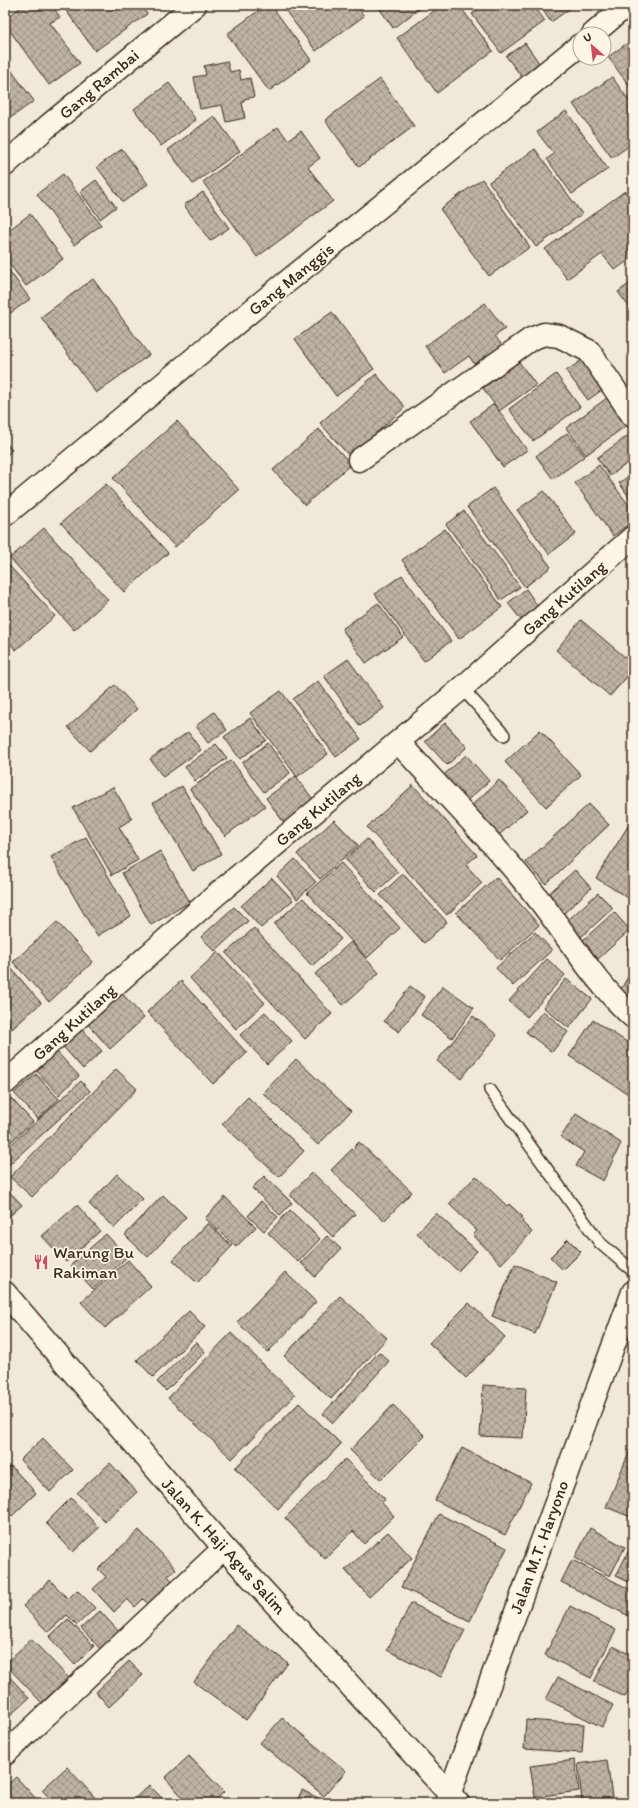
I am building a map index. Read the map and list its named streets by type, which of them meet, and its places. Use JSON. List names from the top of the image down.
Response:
{
  "streets": {
    "street": [
      "Gang Rambai",
      "Gang Manggis",
      "Gang Kutilang",
      "Jalan K. Haji Agus Salim",
      "Jalan M.T. Haryono"
    ]
  },
  "crossings": [
    ["Jalan K. Haji Agus Salim", "Jalan M.T. Haryono"]
  ],
  "places": {
    "restaurant": ["Warung Bu Rakiman"]
  },
  "north": "top left"
}
